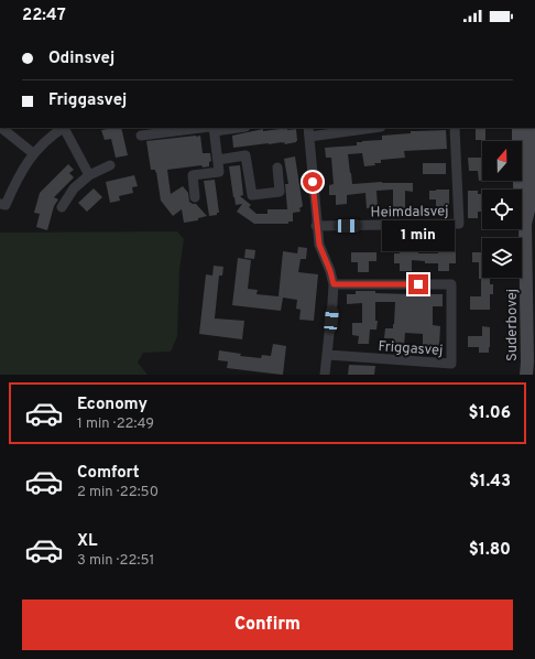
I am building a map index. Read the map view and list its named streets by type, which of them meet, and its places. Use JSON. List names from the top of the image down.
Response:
{
  "streets": {
    "street": ["Heimdalsvej", "Suderbovej", "Friggasvej"]
  },
  "north": "top",
  "page": {
    "status": "22:47",
    "banner": ["Odinsvej", "Friggasvej"],
    "bubble": "1 min",
    "list": [
      {
        "name": "Economy",
        "note": "1 min · 22:49",
        "value": "$1.06"
      },
      {
        "name": "Comfort",
        "note": "2 min · 22:50",
        "value": "$1.43"
      },
      {
        "name": "XL",
        "note": "3 min · 22:51",
        "value": "$1.80"
      }
    ],
    "buttons": "Confirm"
  }
}
